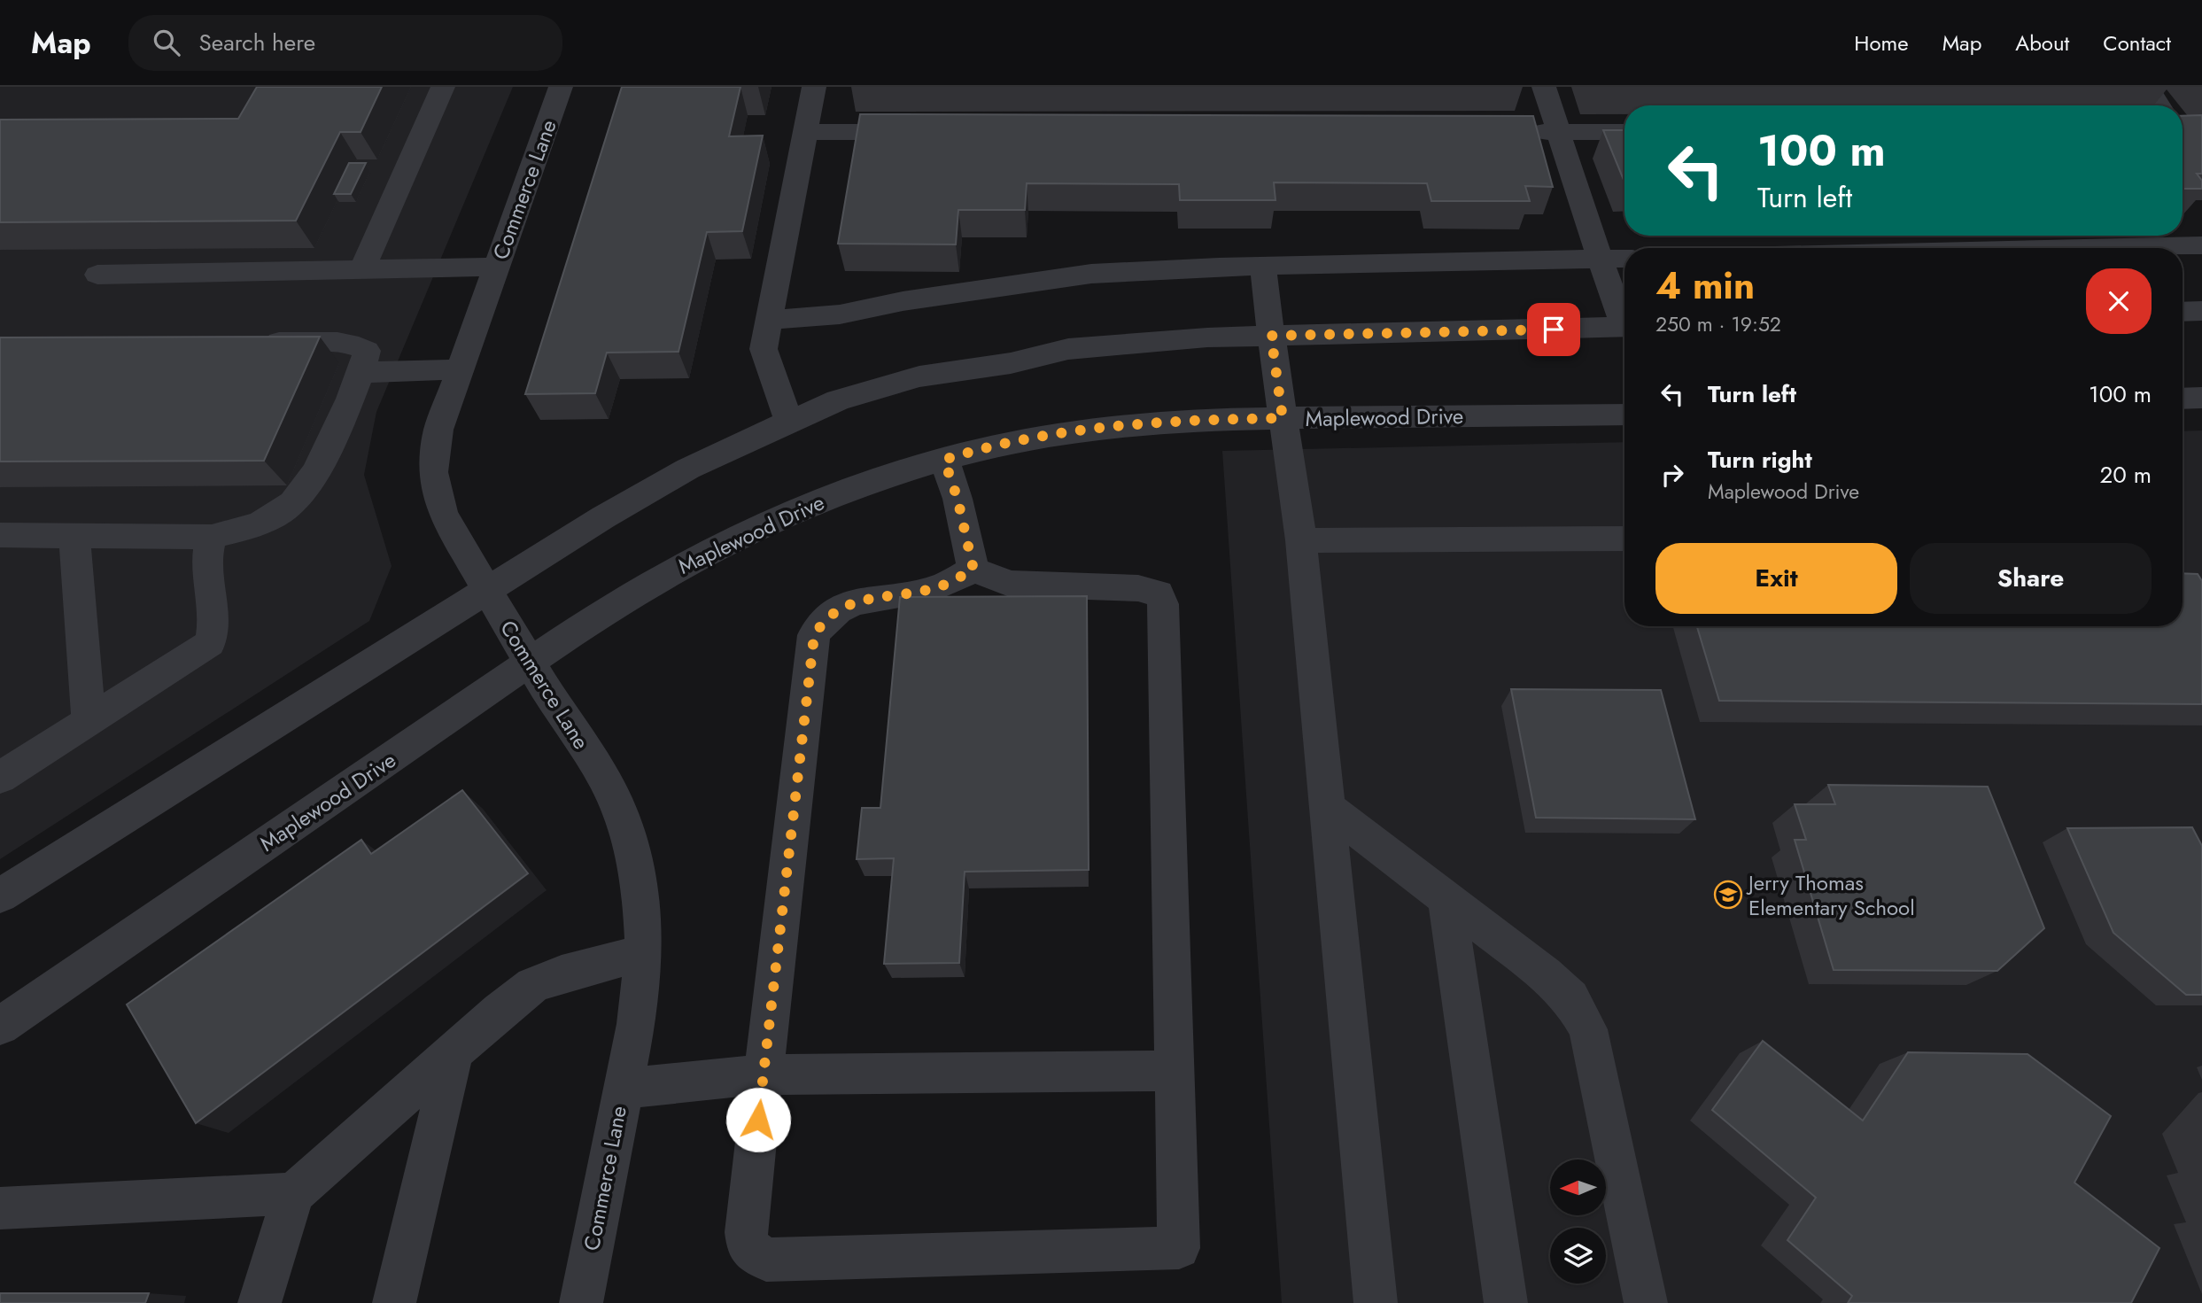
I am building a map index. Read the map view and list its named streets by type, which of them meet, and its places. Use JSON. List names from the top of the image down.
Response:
{
  "streets": {
    "street": ["Commerce Lane", "Maplewood Drive"]
  },
  "crossings": [
    ["Commerce Lane", "Maplewood Drive"]
  ],
  "places": {
    "school or university": ["Jerry Thomas Elementary School"]
  },
  "north": "left",
  "page": {
    "header": "Map",
    "search": "Search here",
    "nav": [
      "Home",
      "Map",
      "About",
      "Contact"
    ],
    "turn": ["100 m", "Turn left"],
    "heading": ["4 min", "250 m · 19:52"],
    "list": [
      {
        "name": "Turn left",
        "value": "100 m"
      },
      {
        "name": "Turn right",
        "note": "Maplewood Drive",
        "value": "20 m"
      }
    ],
    "buttons": ["Exit", "Share"]
  }
}
